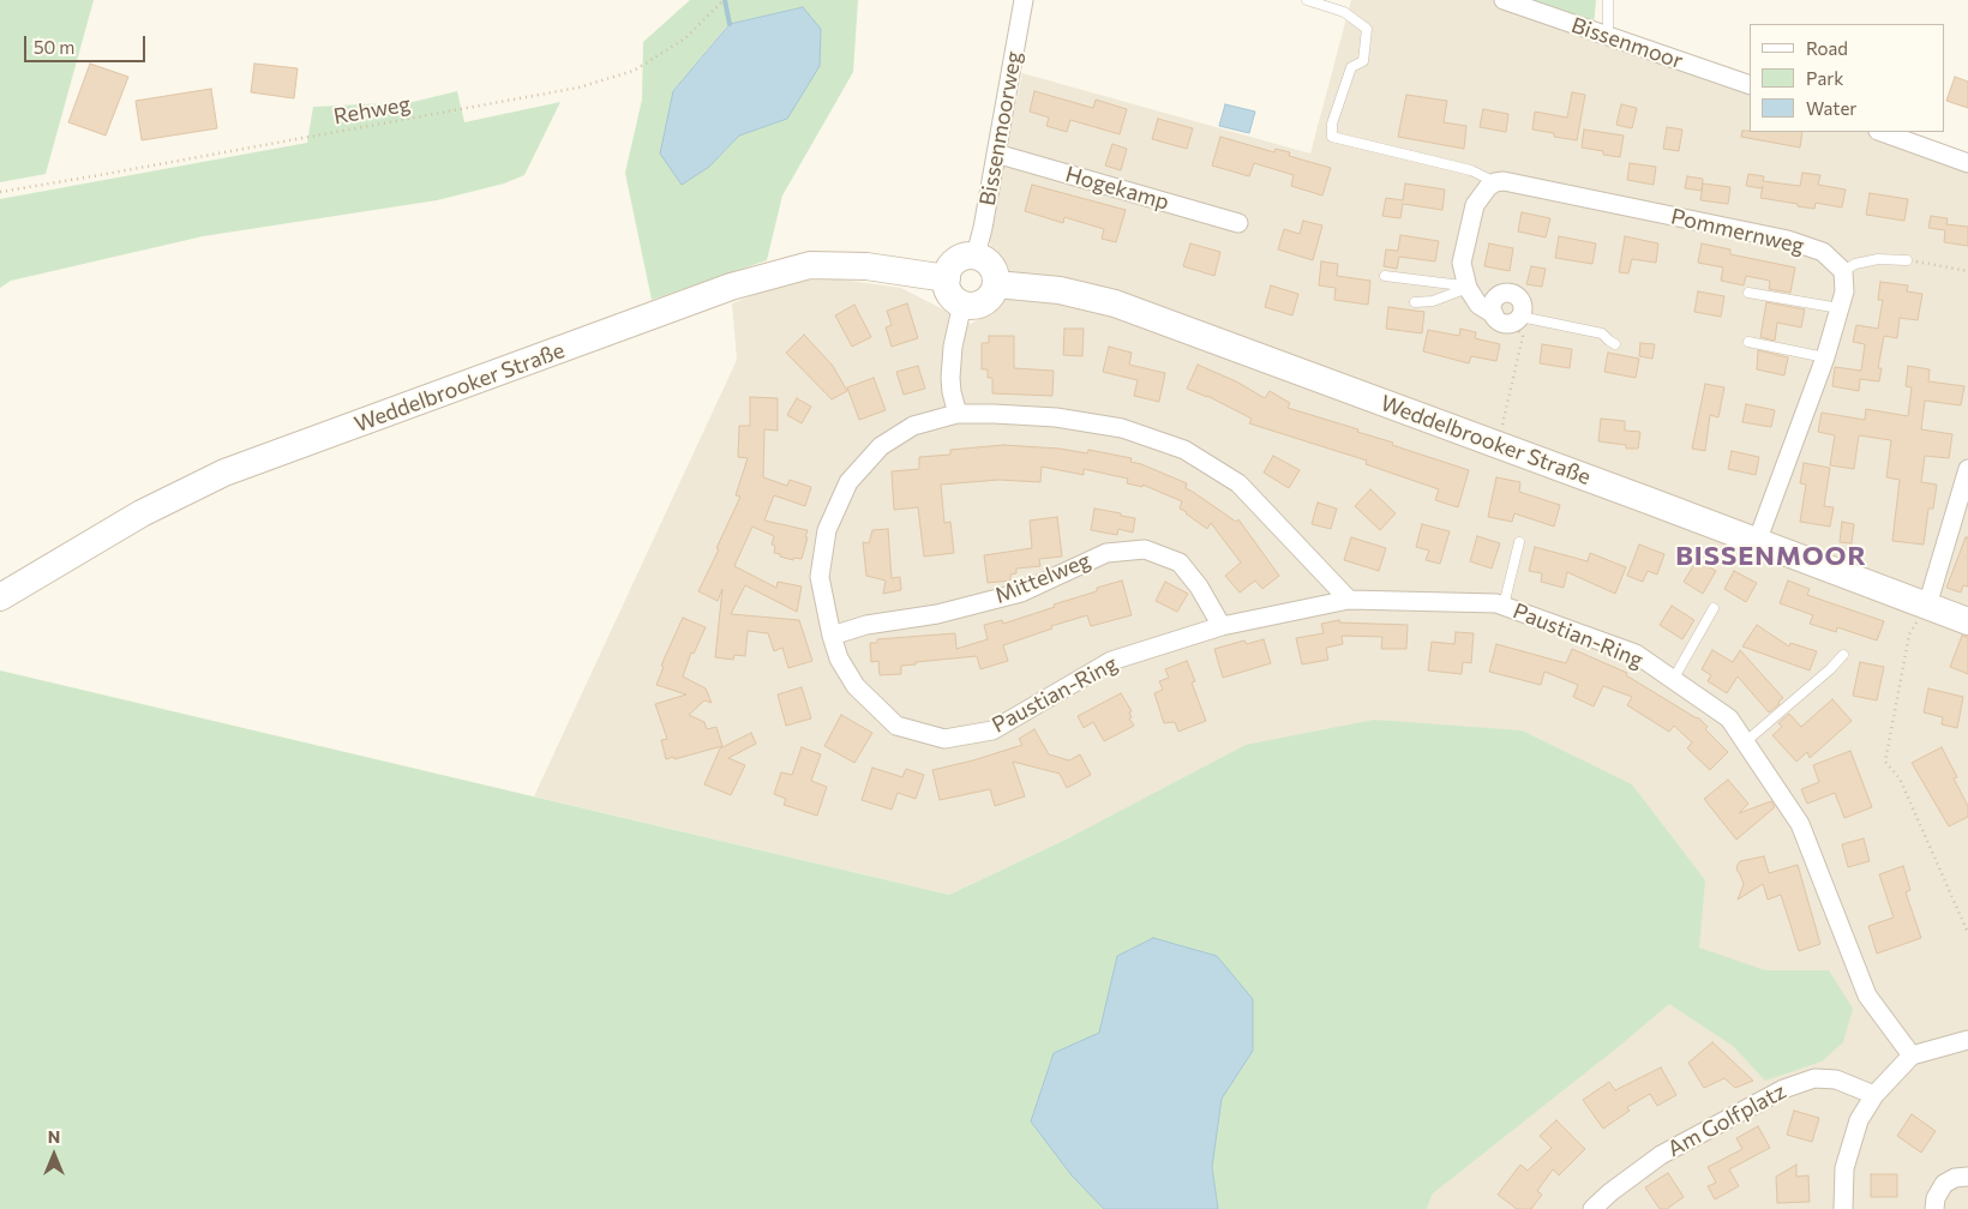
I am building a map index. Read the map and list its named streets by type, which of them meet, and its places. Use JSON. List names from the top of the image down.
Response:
{
  "streets": {
    "street": [
      "Bissenmoor",
      "Bissenmoorweg",
      "Hogekamp",
      "Pommernweg",
      "Weddelbrooker Straße",
      "Mittelweg",
      "Paustian-Ring",
      "Am Golfplatz"
    ],
    "path": ["Rehweg"]
  },
  "crossings": [
    ["Bissenmoorweg", "Hogekamp"],
    ["Bissenmoorweg", "Weddelbrooker Straße"],
    ["Mittelweg", "Paustian-Ring"]
  ],
  "districts": ["BISSENMOOR"],
  "legend": ["Road", "Park", "Water"],
  "scale_bar": "50 m",
  "north": "top"
}
